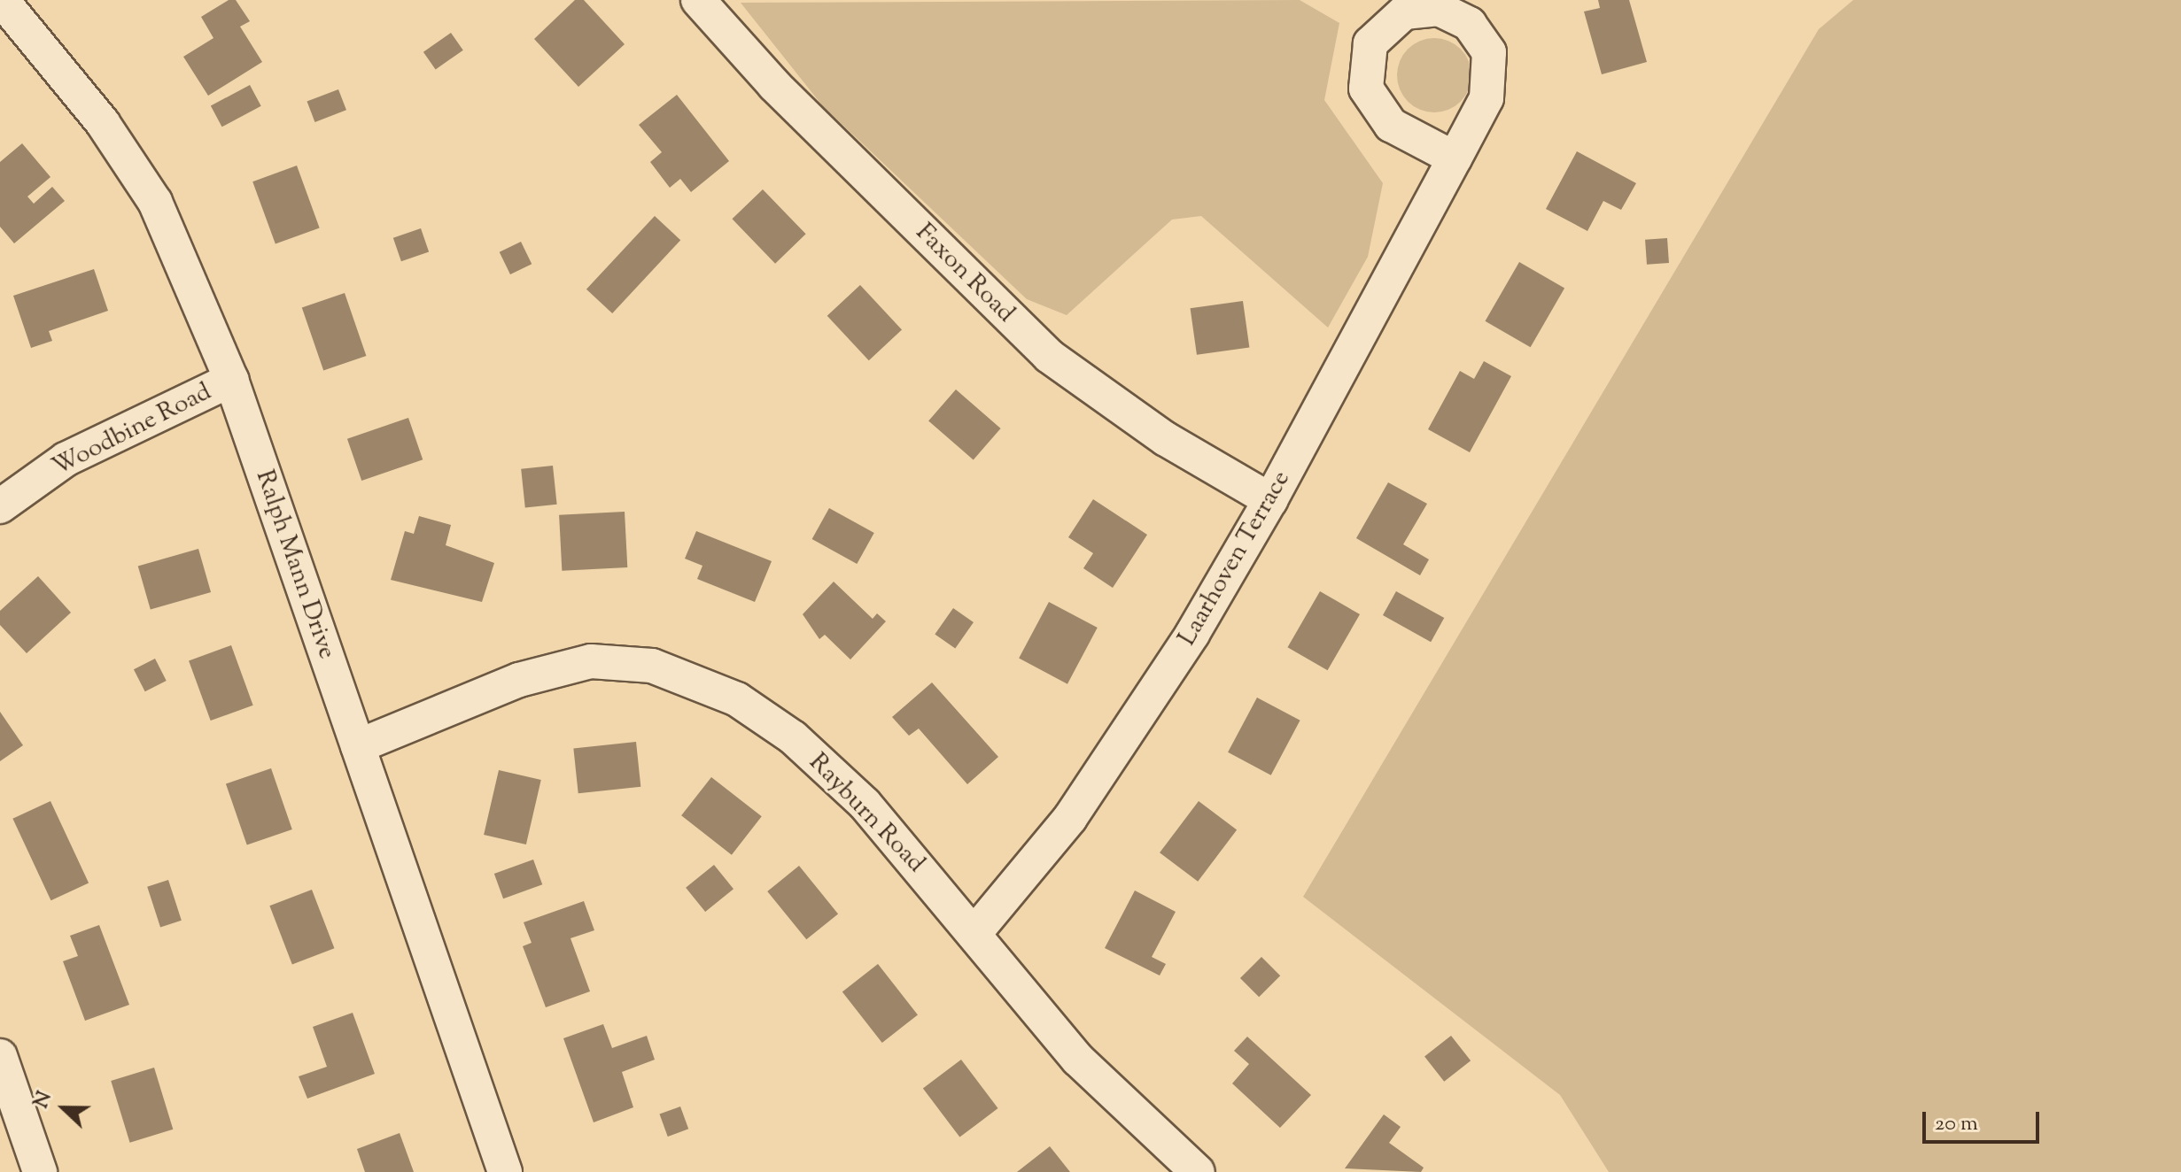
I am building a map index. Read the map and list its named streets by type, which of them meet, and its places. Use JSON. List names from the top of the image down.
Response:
{
  "streets": {
    "street": [
      "Faxon Road",
      "Woodbine Road",
      "Laarhoven Terrace",
      "Ralph Mann Drive",
      "Rayburn Road"
    ]
  },
  "crossings": [
    ["Faxon Road", "Laarhoven Terrace"],
    ["Woodbine Road", "Ralph Mann Drive"],
    ["Laarhoven Terrace", "Rayburn Road"],
    ["Ralph Mann Drive", "Rayburn Road"]
  ],
  "scale_bar": "20 m",
  "north": "left"
}
